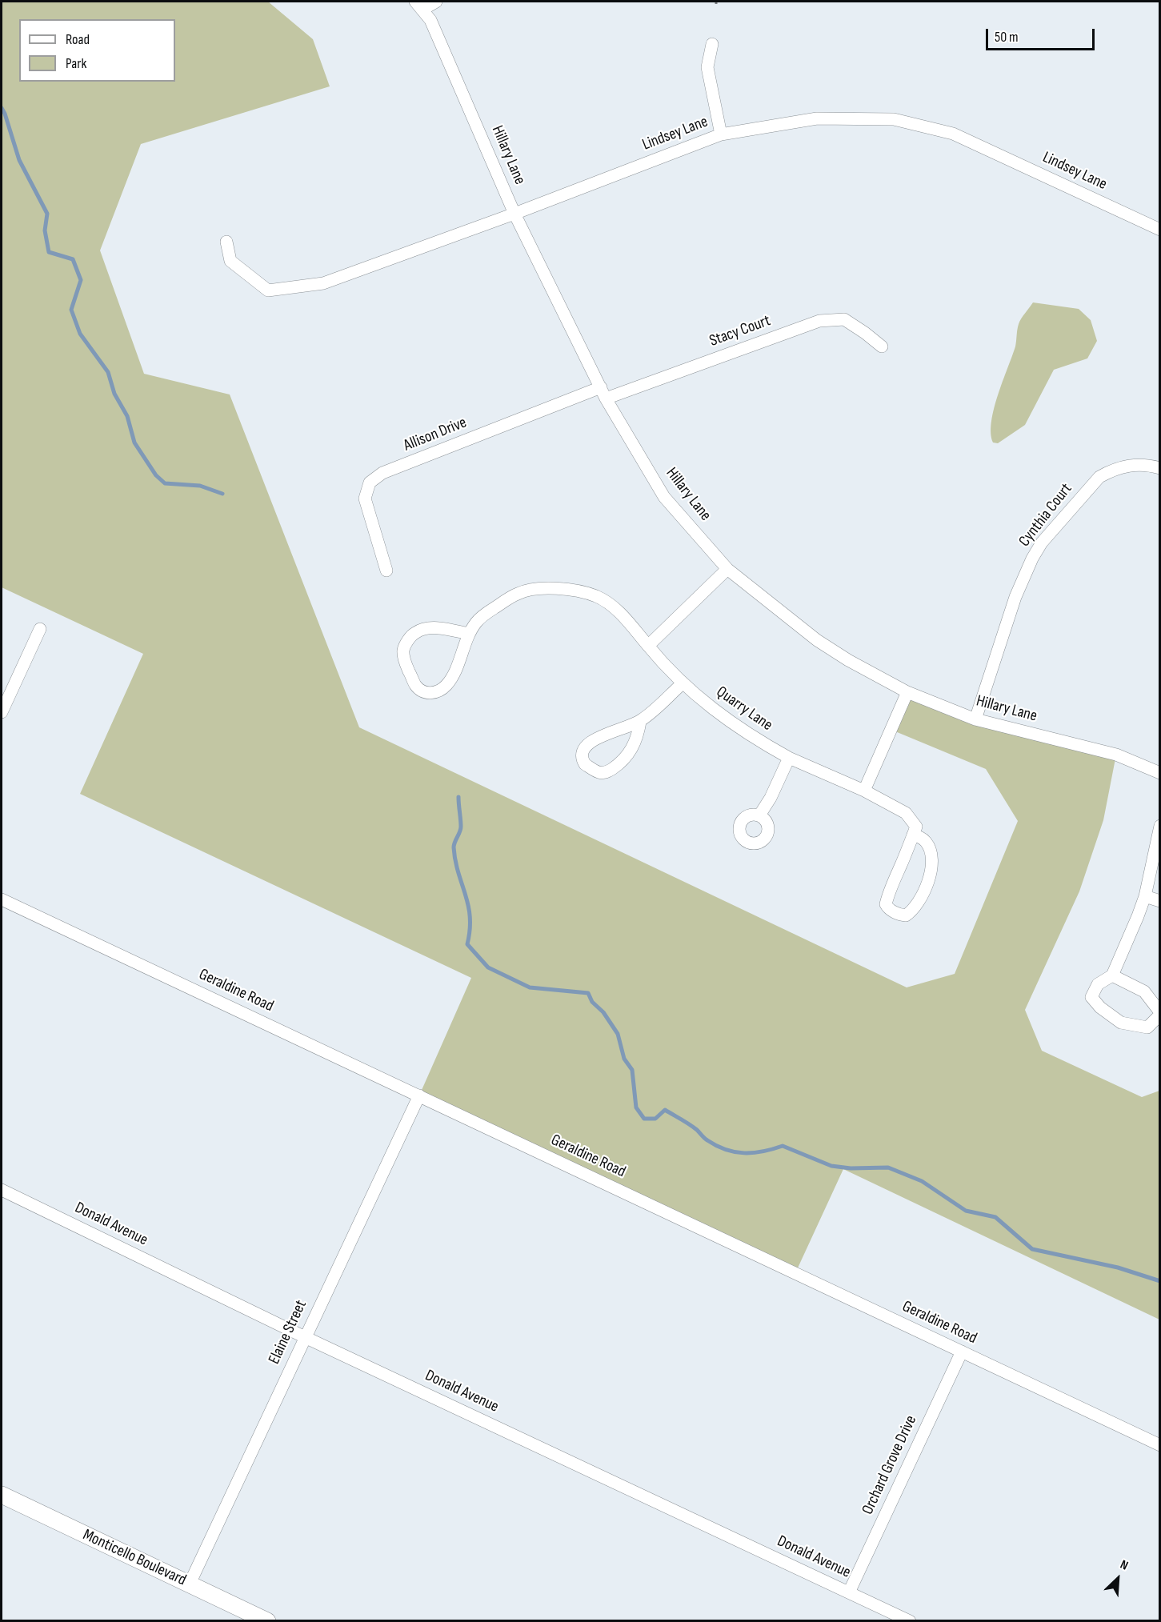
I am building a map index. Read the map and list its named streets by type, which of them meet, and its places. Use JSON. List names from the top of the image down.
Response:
{
  "streets": {
    "main road": ["Monticello Boulevard"],
    "street": [
      "Lindsey Lane",
      "Hillary Lane",
      "Stacy Court",
      "Allison Drive",
      "Cynthia Court",
      "Quarry Lane",
      "Geraldine Road",
      "Donald Avenue",
      "Elaine Street",
      "Orchard Grove Drive"
    ]
  },
  "crossings": [
    ["Lindsey Lane", "Hillary Lane"],
    ["Hillary Lane", "Stacy Court"],
    ["Hillary Lane", "Allison Drive"],
    ["Hillary Lane", "Cynthia Court"],
    ["Stacy Court", "Allison Drive"],
    ["Geraldine Road", "Elaine Street"],
    ["Geraldine Road", "Orchard Grove Drive"],
    ["Donald Avenue", "Elaine Street"],
    ["Donald Avenue", "Orchard Grove Drive"],
    ["Elaine Street", "Monticello Boulevard"]
  ],
  "legend": ["Road", "Park"],
  "scale_bar": "50 m",
  "north": "top right"
}
